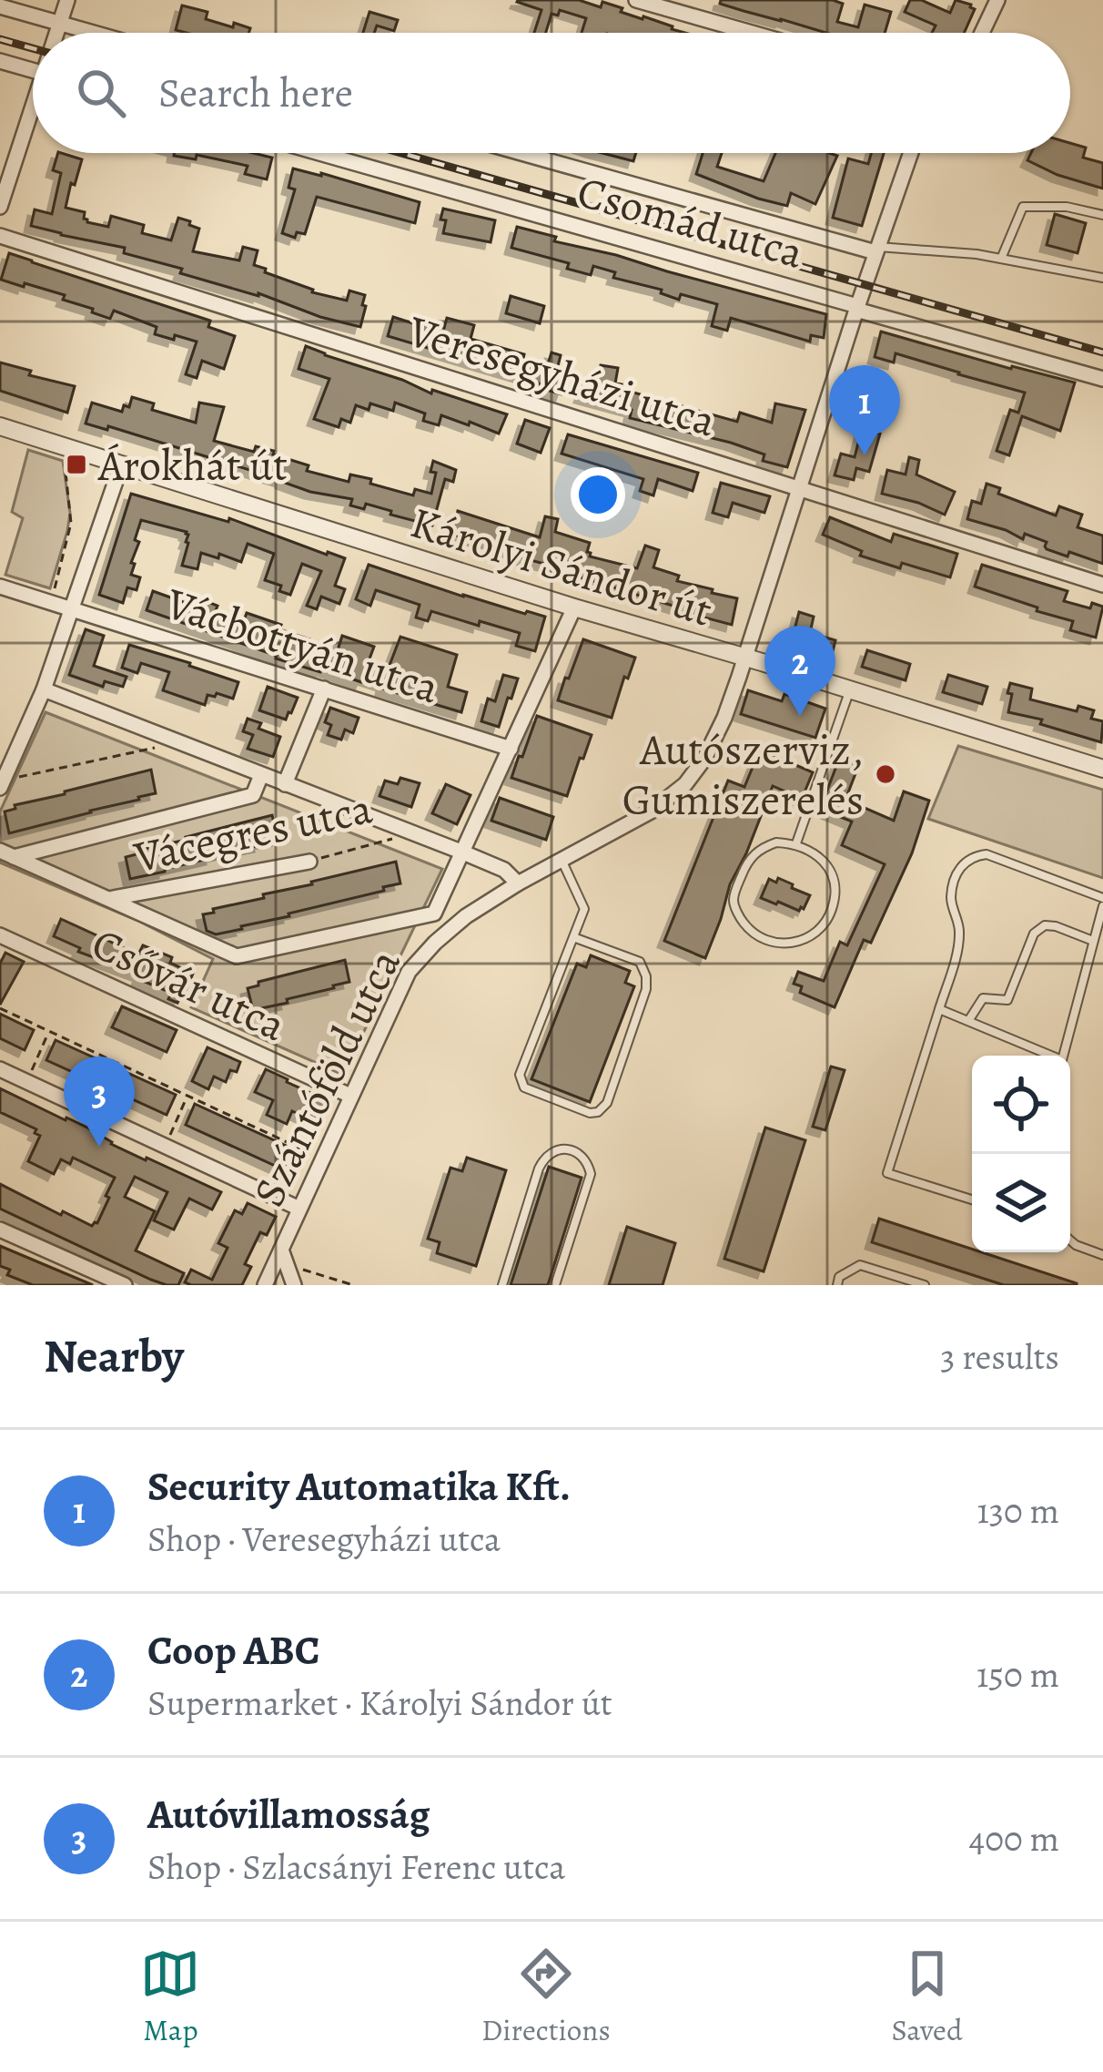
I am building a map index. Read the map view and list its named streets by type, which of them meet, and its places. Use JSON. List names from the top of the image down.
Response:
{
  "streets": {
    "street": [
      "Csomád utca",
      "Veresegyházi utca",
      "Károlyi Sándor út",
      "Vácbottyán utca",
      "Vácegres utca",
      "Csővár utca",
      "Szántóföld utca"
    ]
  },
  "crossings": [
    ["Csomád utca", "Szántóföld utca"],
    ["Veresegyházi utca", "Szántóföld utca"],
    ["Károlyi Sándor út", "Szántóföld utca"],
    ["Vácegres utca", "Szántóföld utca"],
    ["Csővár utca", "Szántóföld utca"]
  ],
  "places": {
    "transit": ["Árokhát út"],
    "other": ["Autószerviz, Gumiszerelés"]
  },
  "page": {
    "search": "Search here",
    "pins": ["1", "2", "3"],
    "heading": ["Nearby", "3 results"],
    "list": [
      {
        "mark": "1",
        "name": "Security Automatika Kft.",
        "note": "Shop · Veresegyházi utca",
        "value": "130 m"
      },
      {
        "mark": "2",
        "name": "Coop ABC",
        "note": "Supermarket · Károlyi Sándor út",
        "value": "150 m"
      },
      {
        "mark": "3",
        "name": "Autóvillamosság",
        "note": "Shop · Szlacsányi Ferenc utca",
        "value": "400 m"
      }
    ],
    "nav": ["Map", "Directions", "Saved"]
  }
}
